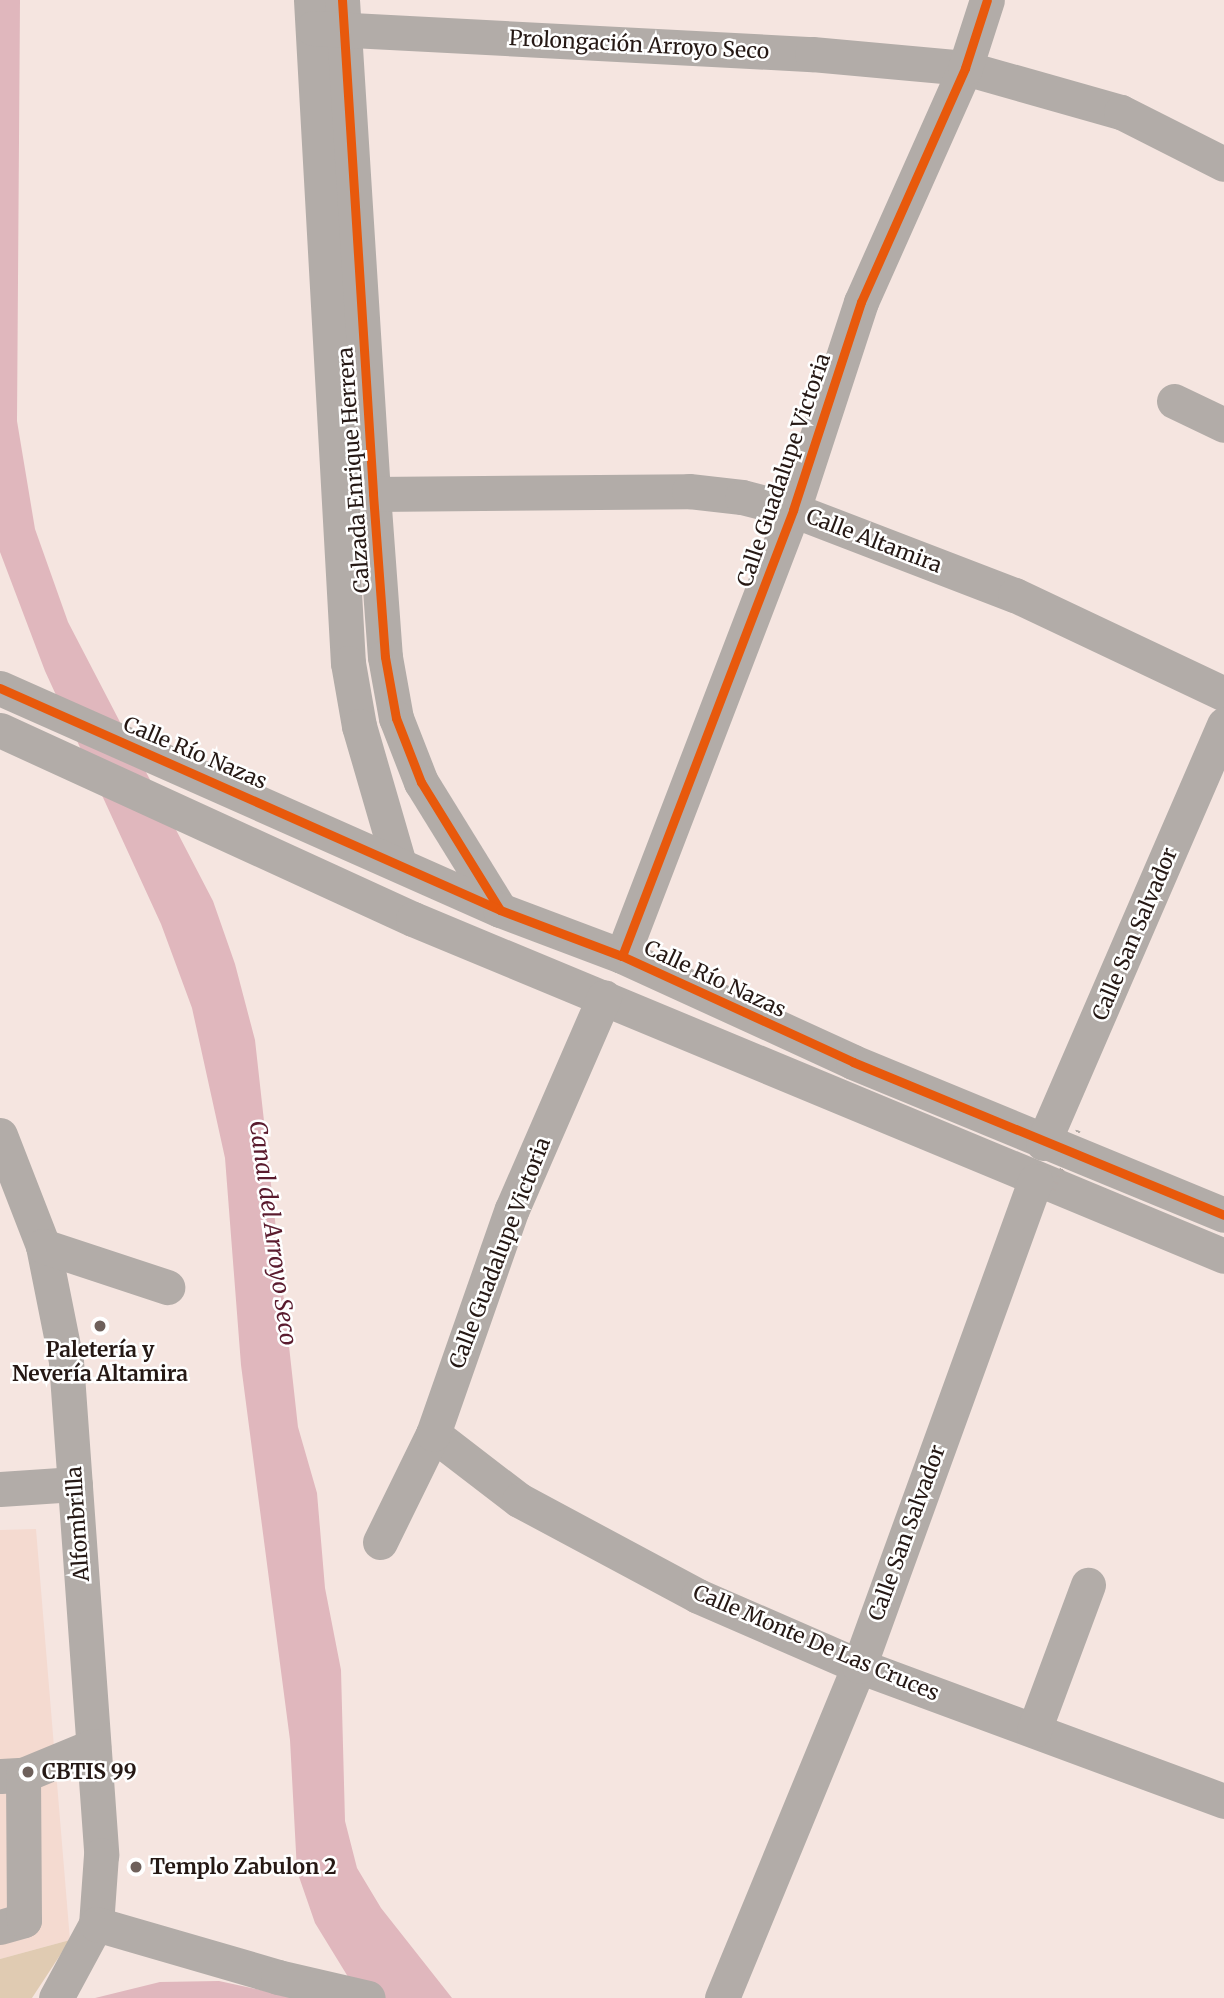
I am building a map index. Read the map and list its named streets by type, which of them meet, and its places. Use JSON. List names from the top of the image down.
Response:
{
  "streets": {
    "street": [
      "Prolongación Arroyo Seco",
      "Calzada Enrique Herrera",
      "Calle Guadalupe Victoria",
      "Calle Altamira",
      "Calle Río Nazas",
      "Calle San Salvador",
      "Alfombrilla",
      "Calle Monte De Las Cruces"
    ]
  },
  "crossings": [
    ["Prolongación Arroyo Seco", "Calzada Enrique Herrera"],
    ["Prolongación Arroyo Seco", "Calle Guadalupe Victoria"],
    ["Calzada Enrique Herrera", "Calle Altamira"],
    ["Calzada Enrique Herrera", "Calle Río Nazas"],
    ["Calle Guadalupe Victoria", "Calle Altamira"],
    ["Calle Guadalupe Victoria", "Calle Río Nazas"],
    ["Calle Guadalupe Victoria", "Calle Monte De Las Cruces"],
    ["Calle Río Nazas", "Calle San Salvador"],
    ["Calle San Salvador", "Calle Monte De Las Cruces"]
  ],
  "water": ["Canal del Arroyo Seco"],
  "places": ["Paletería y Nevería Altamira", "CBTIS 99", "Templo Zabulon 2"]
}
